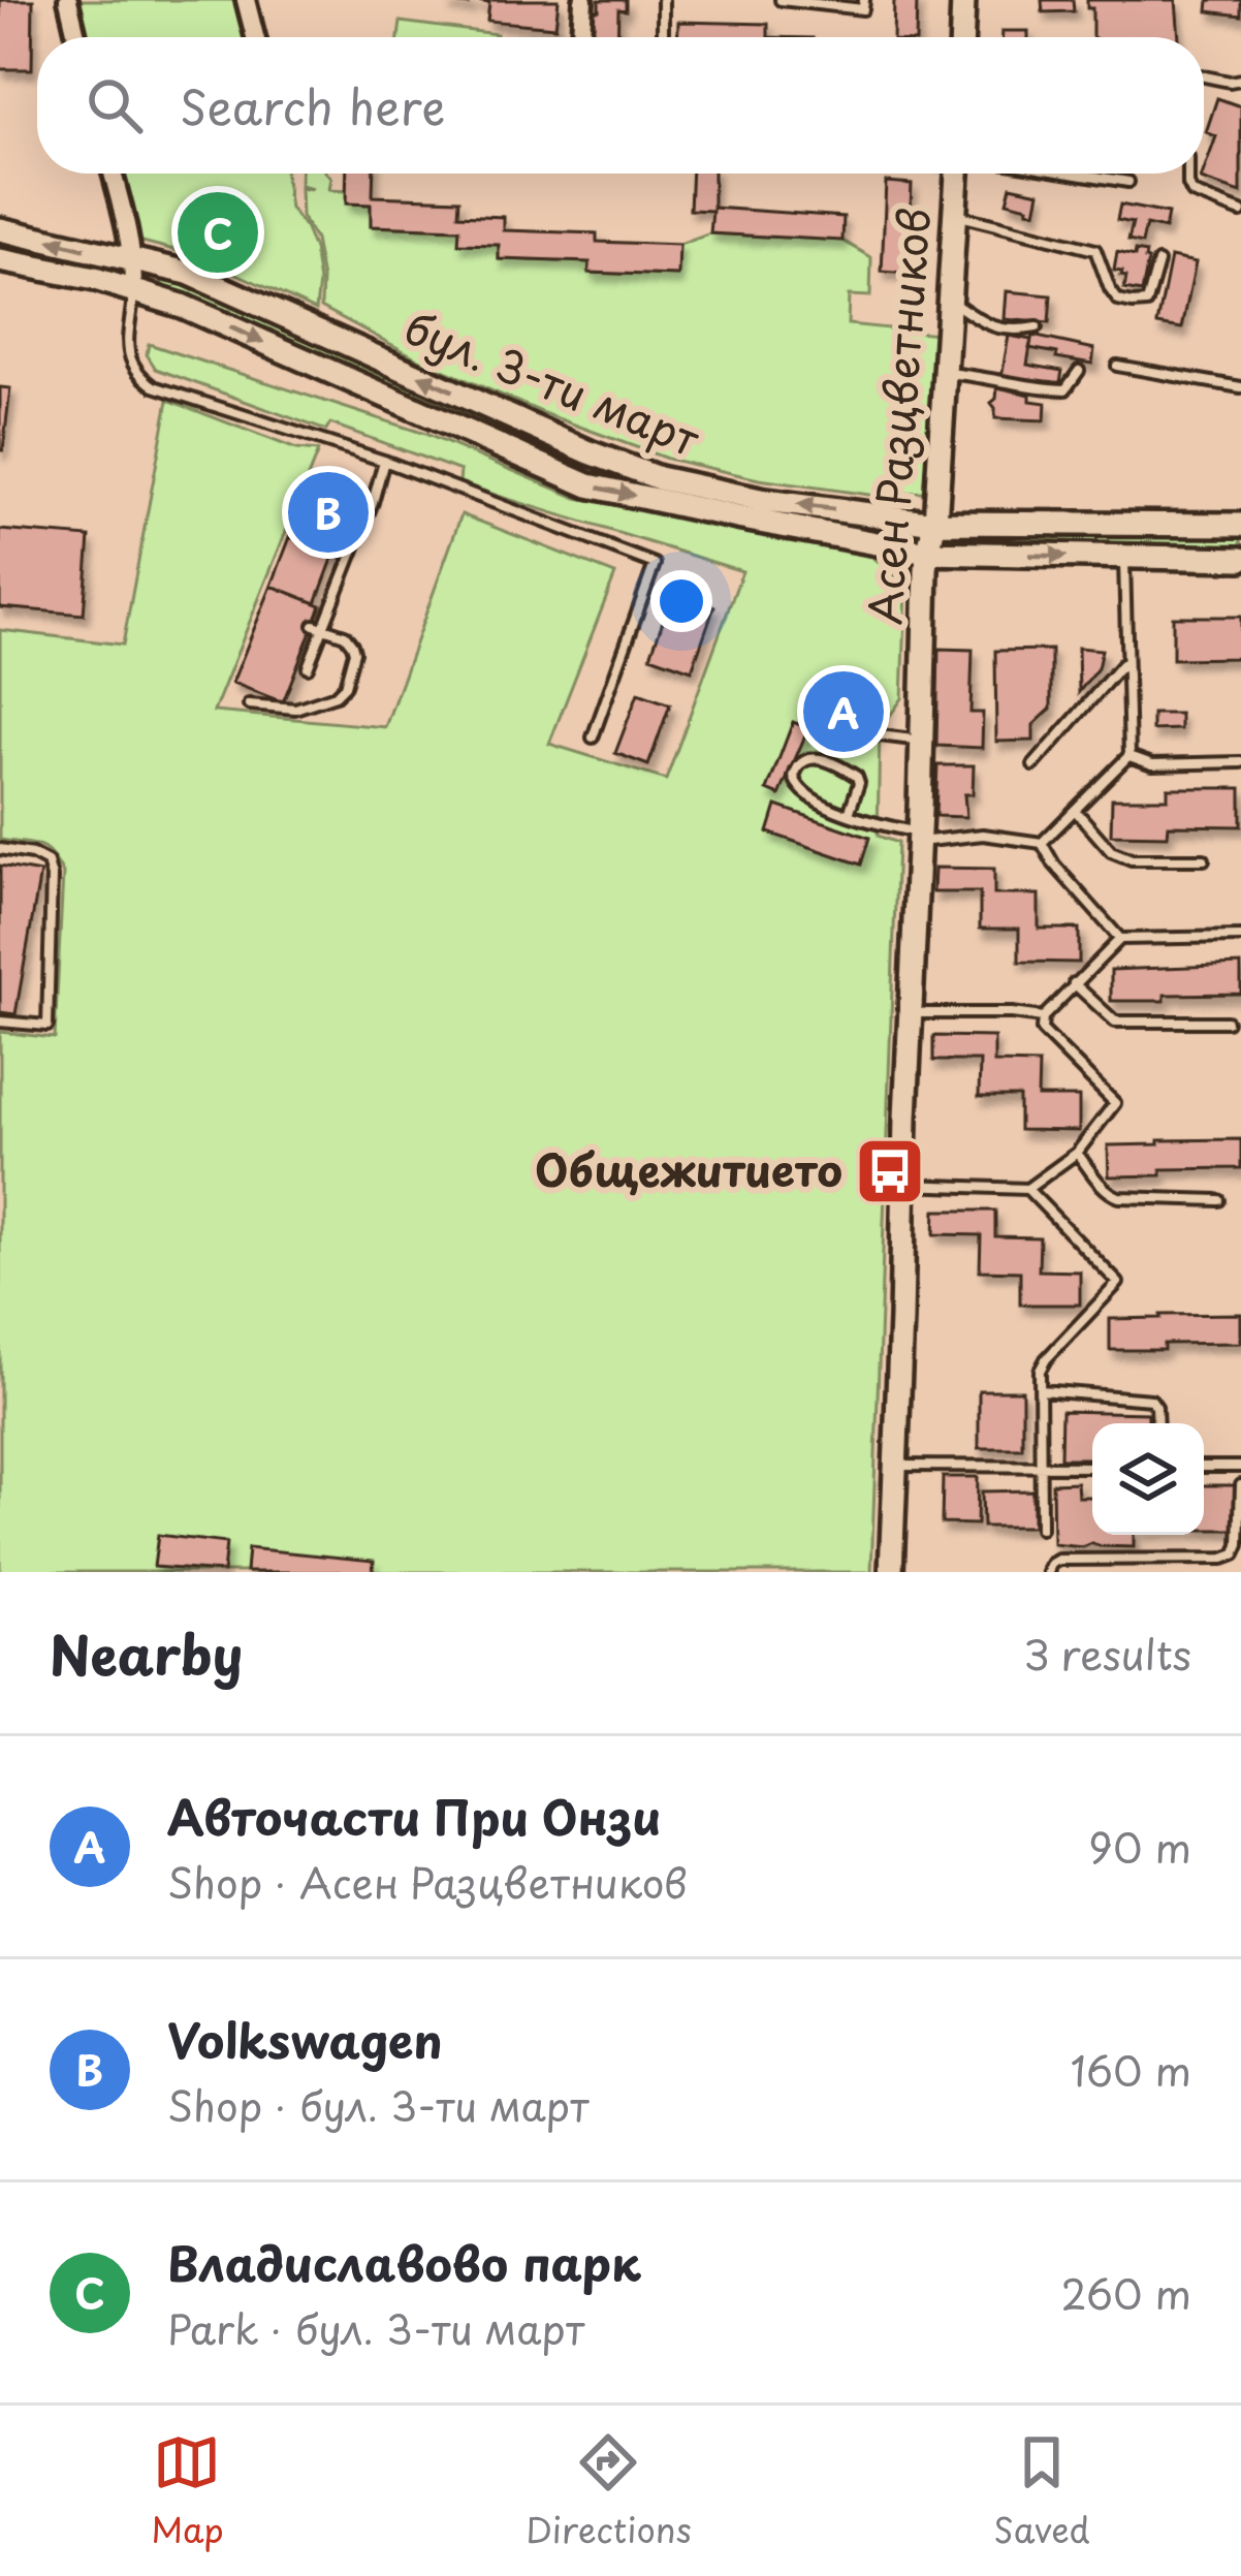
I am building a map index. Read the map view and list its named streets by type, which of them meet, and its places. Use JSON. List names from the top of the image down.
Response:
{
  "streets": {
    "street": ["бул. 3-ти март", "Асен Разцветников"]
  },
  "crossings": [
    ["бул. 3-ти март", "Асен Разцветников"]
  ],
  "places": {
    "bus stop": ["Общежитието"]
  },
  "page": {
    "search": "Search here",
    "pins": ["C", "B", "A"],
    "heading": ["Nearby", "3 results"],
    "list": [
      {
        "mark": "A",
        "name": "Авточасти При Онзи",
        "note": "Shop · Асен Разцветников",
        "value": "90 m"
      },
      {
        "mark": "B",
        "name": "Volkswagen",
        "note": "Shop · бул. 3-ти март",
        "value": "160 m"
      },
      {
        "mark": "C",
        "name": "Владиславово парк",
        "note": "Park · бул. 3-ти март",
        "value": "260 m"
      }
    ],
    "nav": ["Map", "Directions", "Saved"]
  }
}
